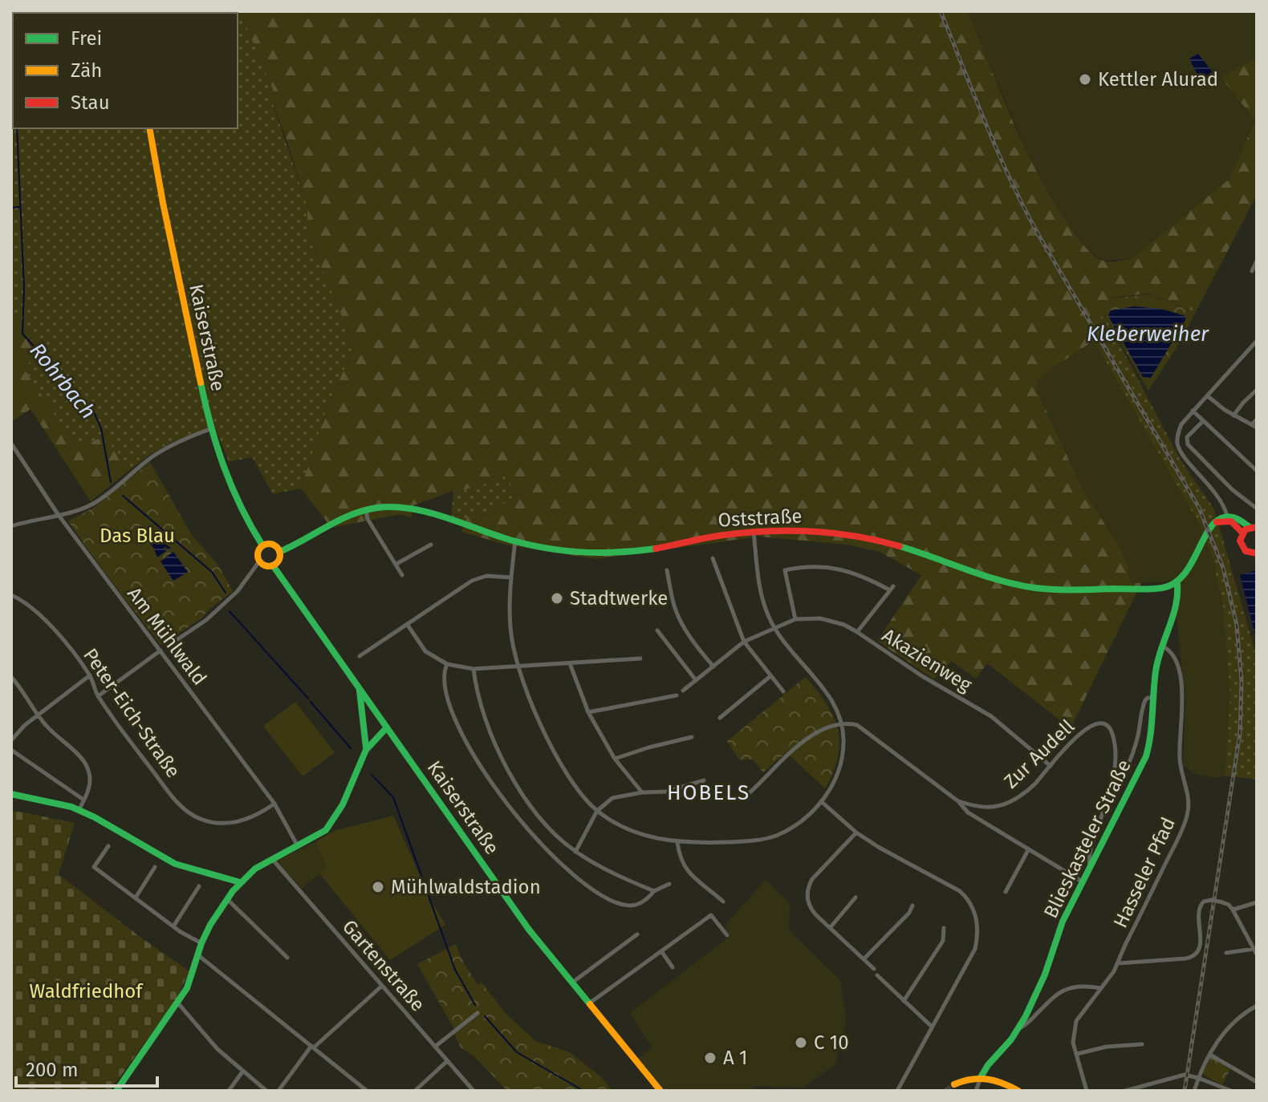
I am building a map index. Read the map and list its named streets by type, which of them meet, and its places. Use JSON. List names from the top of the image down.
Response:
{
  "streets": {
    "main road": ["Kaiserstraße", "Oststraße", "Blieskasteler Straße"],
    "street": [
      "Am Mühlwald",
      "Akazienweg",
      "Peter-Eich-Straße",
      "Zur Audell",
      "Hasseler Pfad",
      "Gartenstraße"
    ]
  },
  "crossings": [
    ["Kaiserstraße", "Oststraße"],
    ["Oststraße", "Blieskasteler Straße"],
    ["Am Mühlwald", "Peter-Eich-Straße"],
    ["Akazienweg", "Zur Audell"],
    ["Zur Audell", "Blieskasteler Straße"],
    ["Blieskasteler Straße", "Hasseler Pfad"]
  ],
  "districts": ["HOBELS"],
  "water": ["Kleberweiher", "Rohrbach"],
  "parks": ["Das Blau", "Waldfriedhof"],
  "places": [
    "Kettler Alurad",
    "Stadtwerke",
    "Mühlwaldstadion",
    "C 10",
    "A 1"
  ],
  "legend": ["Frei", "Zäh", "Stau"],
  "scale_bar": "200 m"
}
